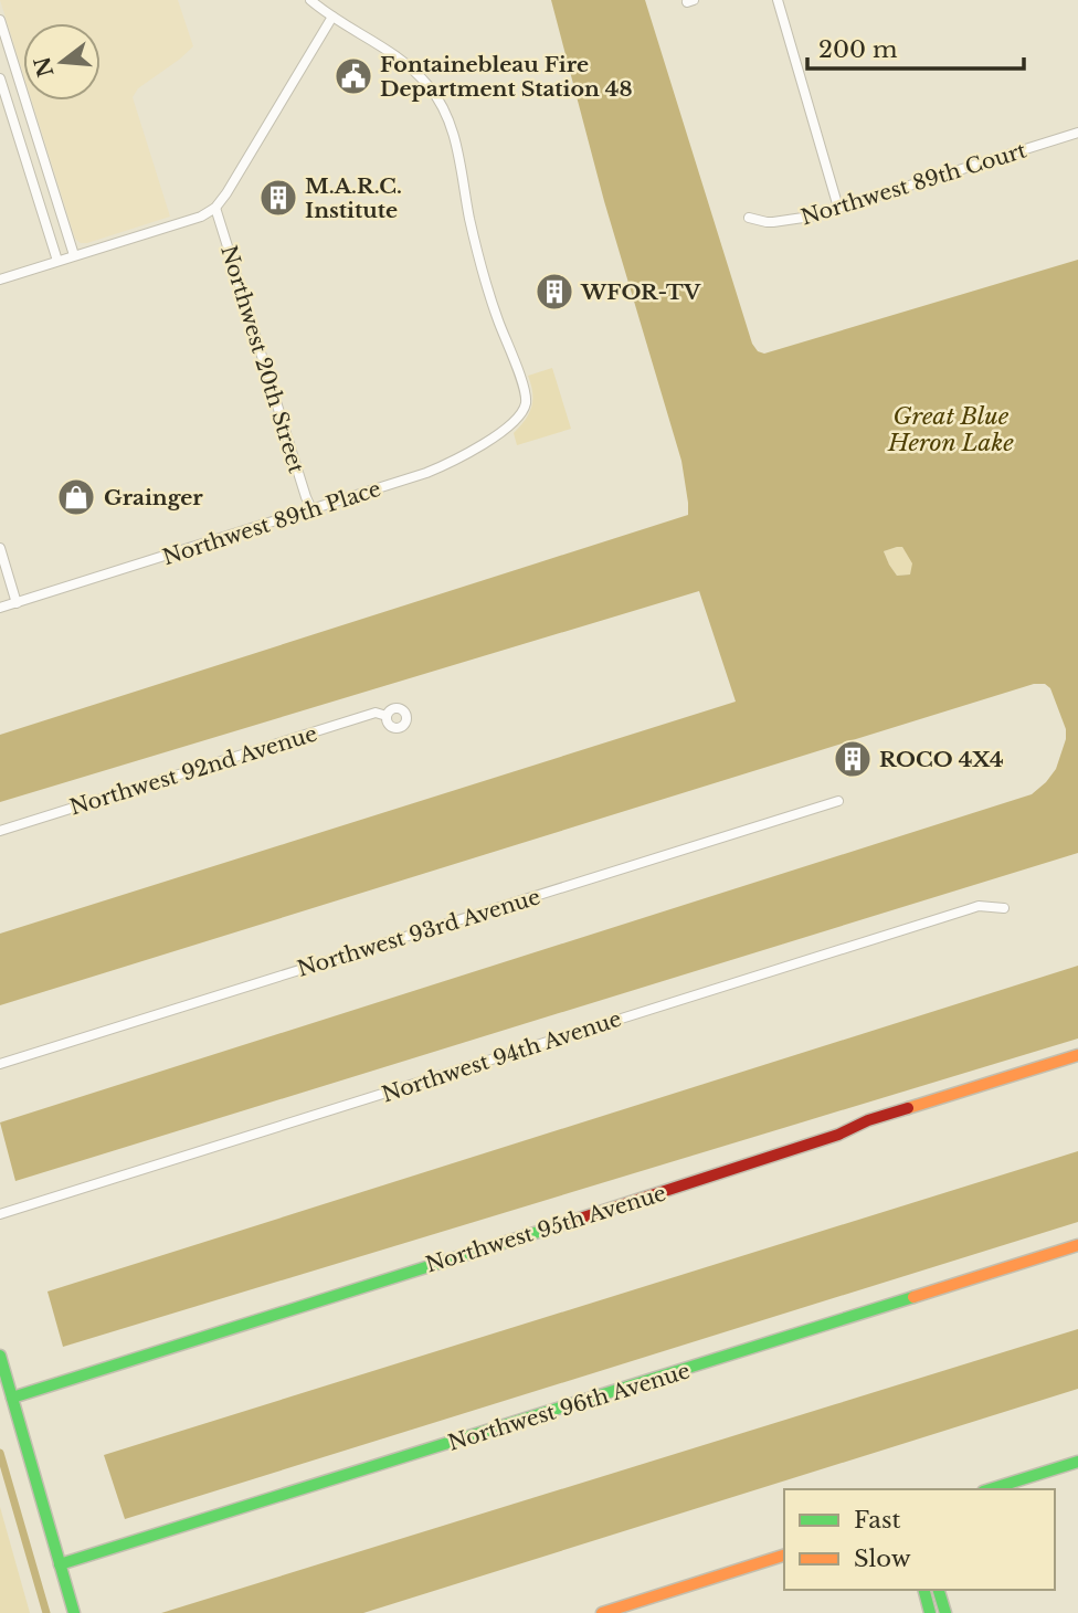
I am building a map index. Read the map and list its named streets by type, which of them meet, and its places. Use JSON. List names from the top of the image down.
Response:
{
  "streets": {
    "street": [
      "Northwest 89th Court",
      "Northwest 20th Street",
      "Northwest 89th Place",
      "Northwest 92nd Avenue",
      "Northwest 93rd Avenue",
      "Northwest 94th Avenue",
      "Northwest 95th Avenue",
      "Northwest 96th Avenue"
    ]
  },
  "crossings": [
    ["Northwest 20th Street", "Northwest 89th Place"]
  ],
  "water": ["Great Blue Heron Lake"],
  "places": {
    "public building": ["Fontainebleau Fire Department Station 48"],
    "building": ["M.A.R.C. Institute", "WFOR-TV", "ROCO 4X4"],
    "shop": ["Grainger"]
  },
  "legend": ["Fast", "Slow"],
  "scale_bar": "200 m",
  "north": "left"
}
